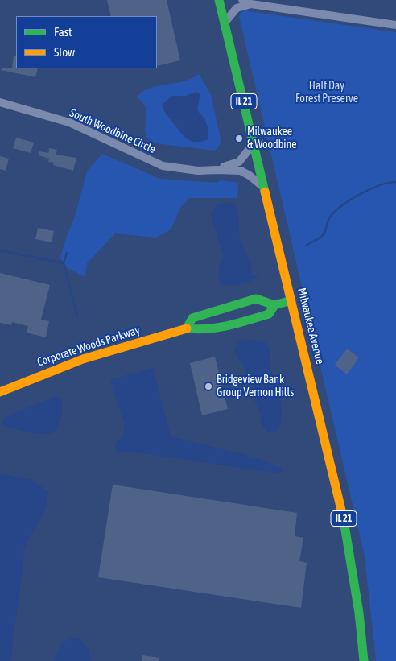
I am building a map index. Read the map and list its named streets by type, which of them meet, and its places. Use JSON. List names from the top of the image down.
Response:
{
  "streets": {
    "main road": ["IL 21", "Milwaukee Avenue", "Corporate Woods Parkway"],
    "street": ["South Woodbine Circle"]
  },
  "crossings": [
    ["South Woodbine Circle", "Milwaukee Avenue"],
    ["Milwaukee Avenue", "Corporate Woods Parkway"]
  ],
  "parks": ["Half Day Forest Preserve"],
  "places": ["Milwaukee & Woodbine", "Bridgeview Bank Group Vernon Hills"],
  "legend": ["Fast", "Slow"]
}
